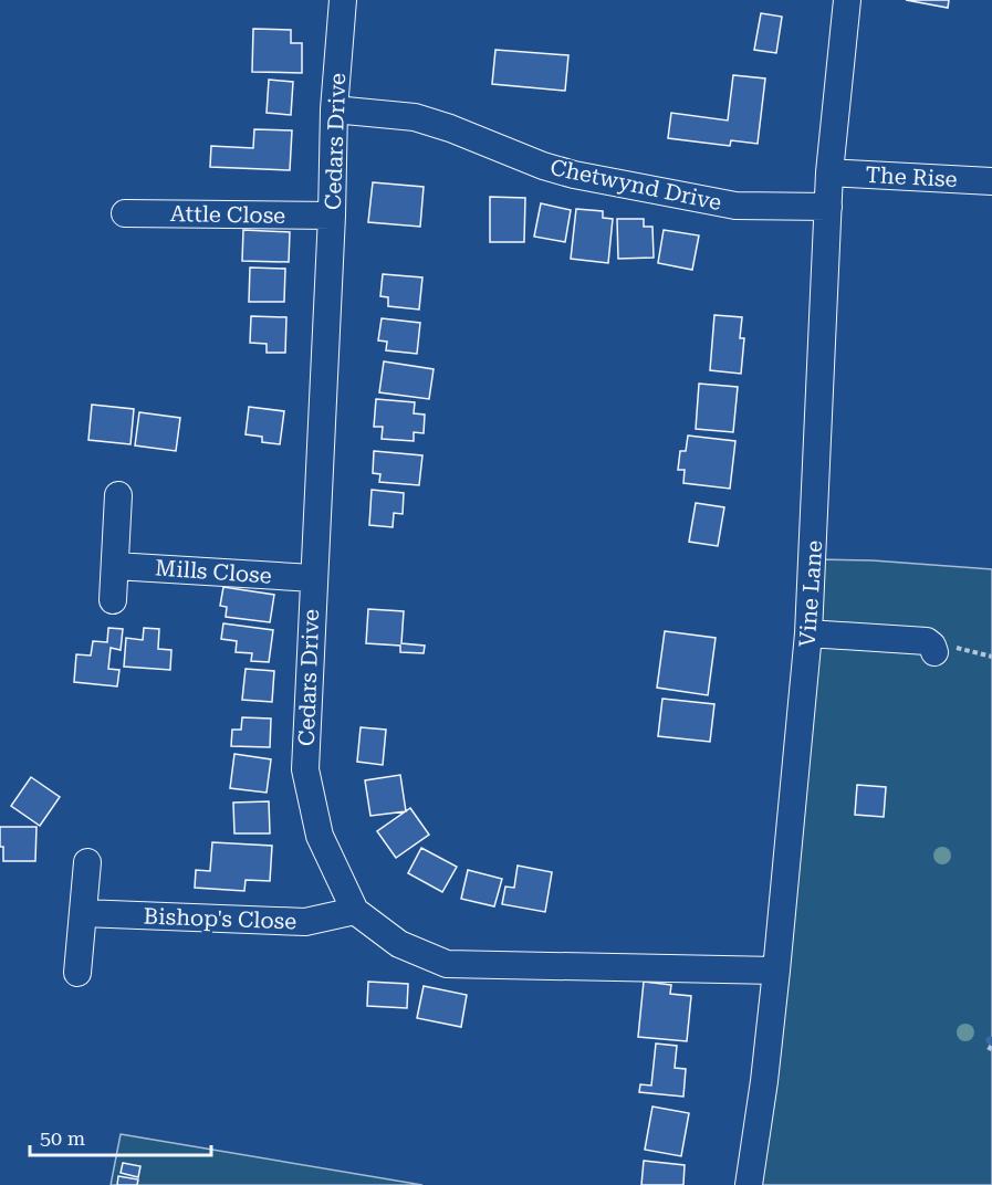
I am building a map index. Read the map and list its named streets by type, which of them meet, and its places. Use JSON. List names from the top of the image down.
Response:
{
  "streets": {
    "street": [
      "Cedars Drive",
      "The Rise",
      "Chetwynd Drive",
      "Attle Close",
      "Mills Close",
      "Vine Lane",
      "Bishop's Close"
    ]
  },
  "crossings": [
    ["Cedars Drive", "Chetwynd Drive"],
    ["Cedars Drive", "Attle Close"],
    ["Cedars Drive", "Mills Close"],
    ["Cedars Drive", "Vine Lane"],
    ["Cedars Drive", "Bishop's Close"],
    ["The Rise", "Vine Lane"],
    ["Chetwynd Drive", "Vine Lane"]
  ],
  "scale_bar": "50 m"
}
